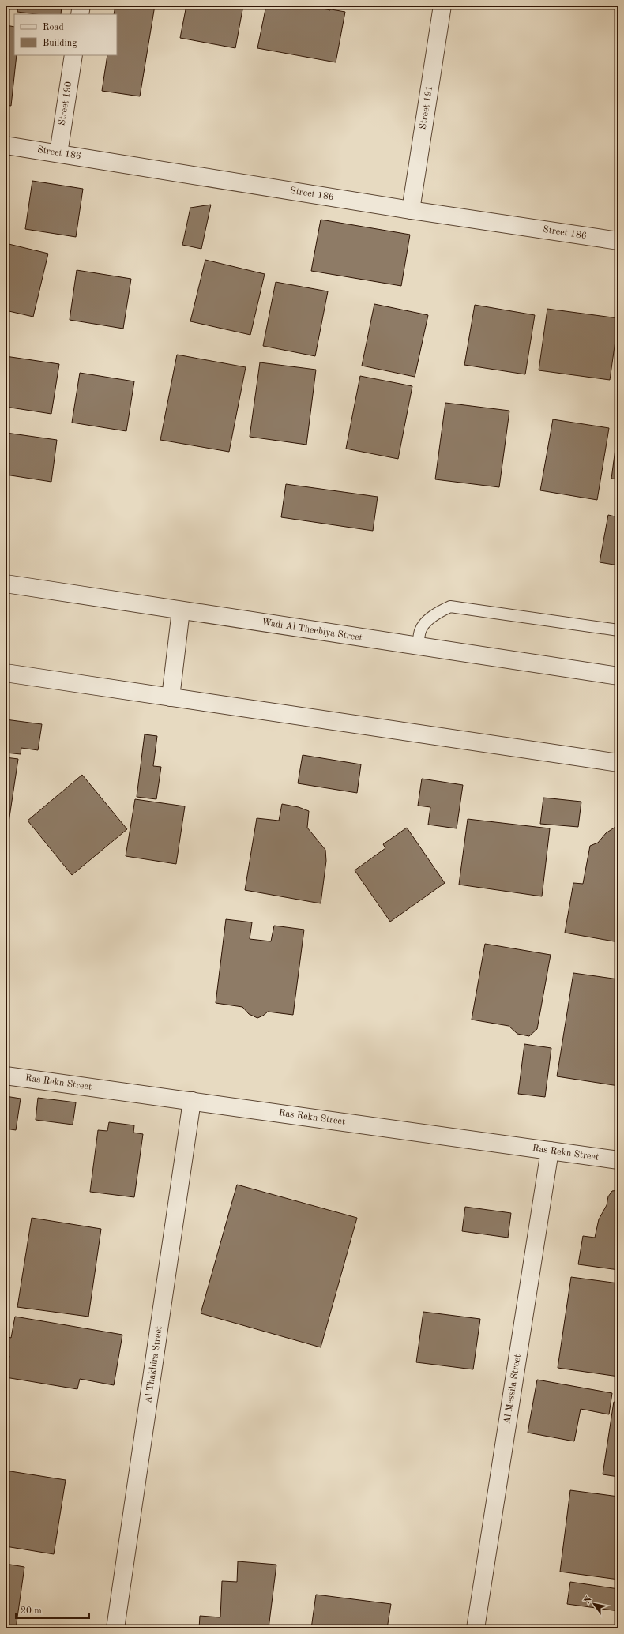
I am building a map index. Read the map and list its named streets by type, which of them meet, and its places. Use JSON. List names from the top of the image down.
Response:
{
  "streets": {
    "street": [
      "Street 190",
      "Street 191",
      "Street 186",
      "Wadi Al Theebiya Street",
      "Ras Rekn Street",
      "Al Thakhira Street",
      "Al Messila Street"
    ]
  },
  "crossings": [
    ["Street 190", "Street 186"],
    ["Street 191", "Street 186"],
    ["Ras Rekn Street", "Al Thakhira Street"],
    ["Ras Rekn Street", "Al Messila Street"]
  ],
  "legend": ["Road", "Building"],
  "scale_bar": "20 m",
  "north": "top left"
}
